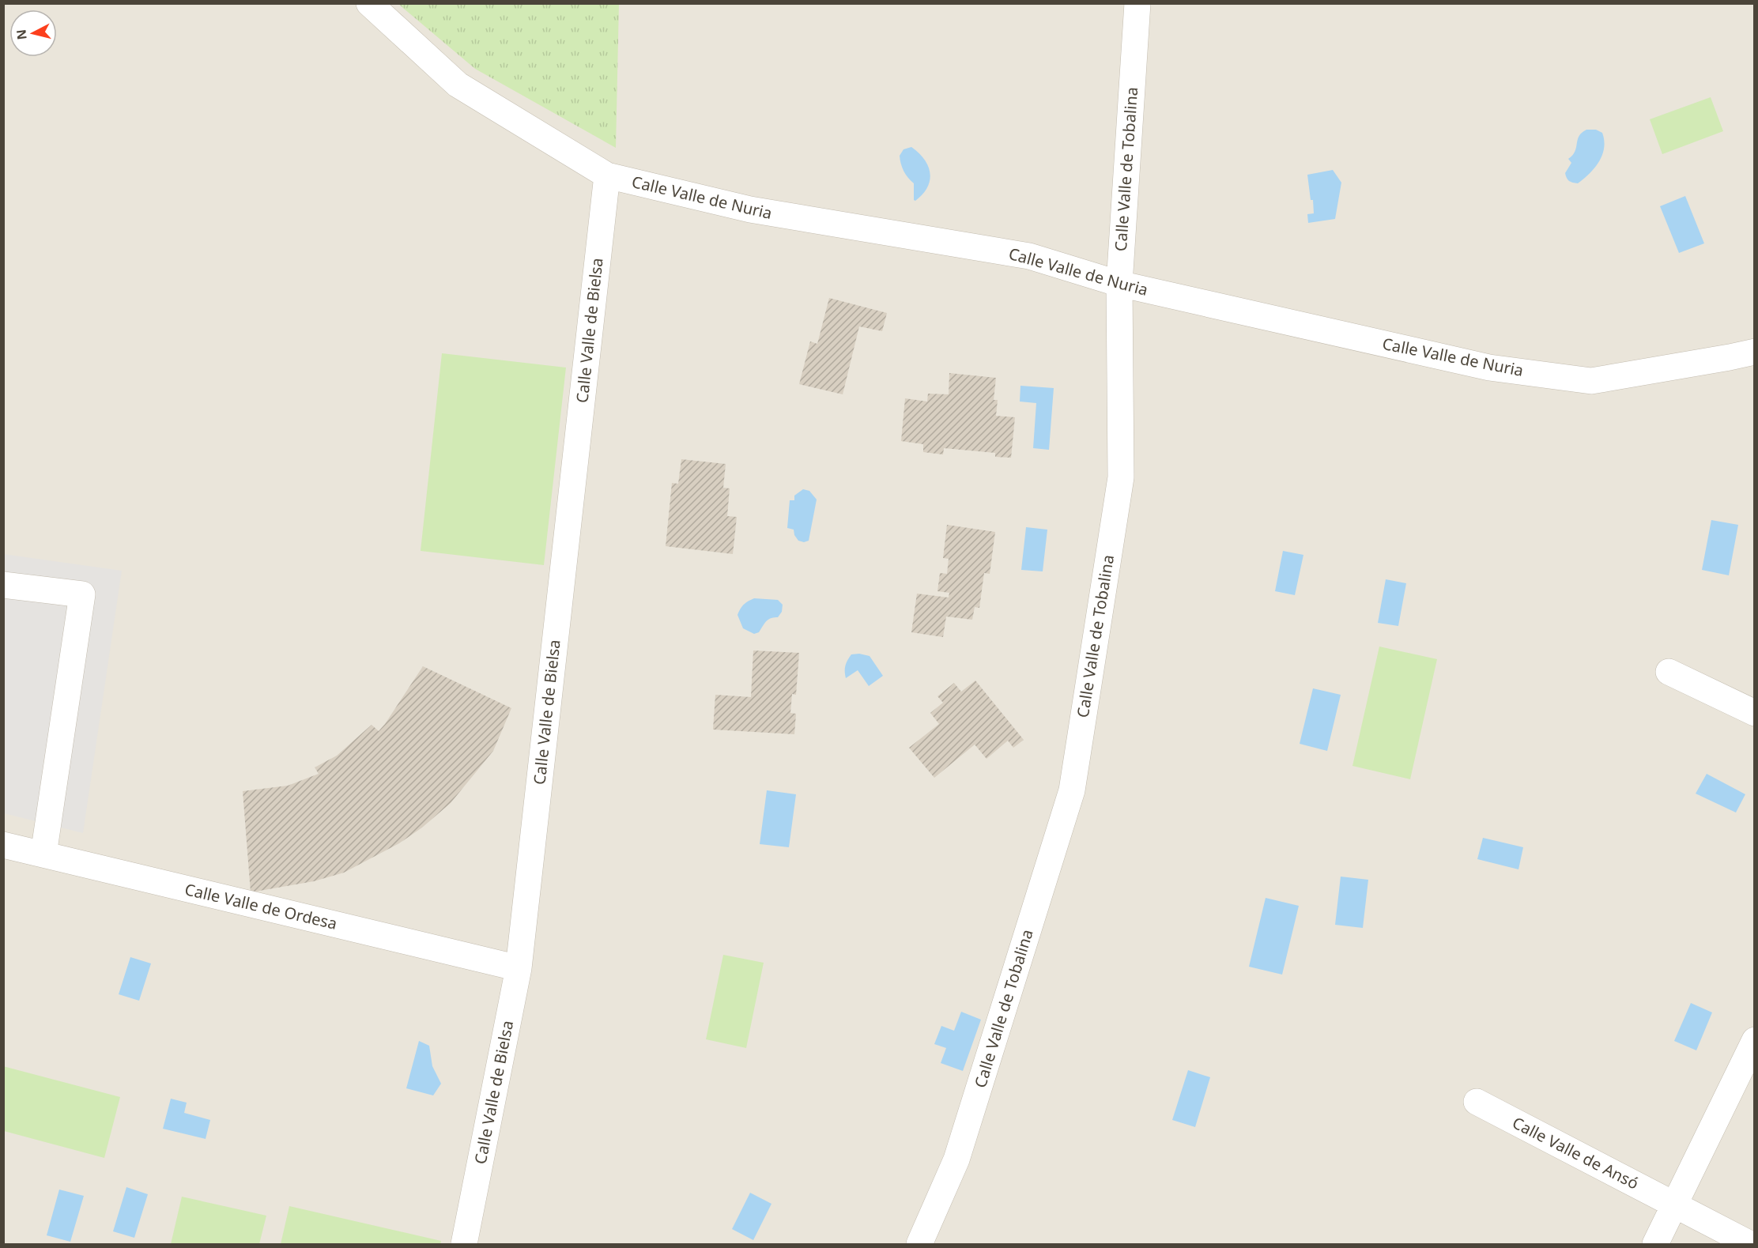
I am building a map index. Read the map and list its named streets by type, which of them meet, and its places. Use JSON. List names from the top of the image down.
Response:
{
  "streets": {
    "street": [
      "Calle Valle de Tobalina",
      "Calle Valle de Nuria",
      "Calle Valle de Bielsa",
      "Calle Valle de Ordesa",
      "Calle Valle de Ansó"
    ]
  },
  "crossings": [
    ["Calle Valle de Tobalina", "Calle Valle de Nuria"],
    ["Calle Valle de Nuria", "Calle Valle de Bielsa"],
    ["Calle Valle de Bielsa", "Calle Valle de Ordesa"]
  ],
  "north": "left"
}
